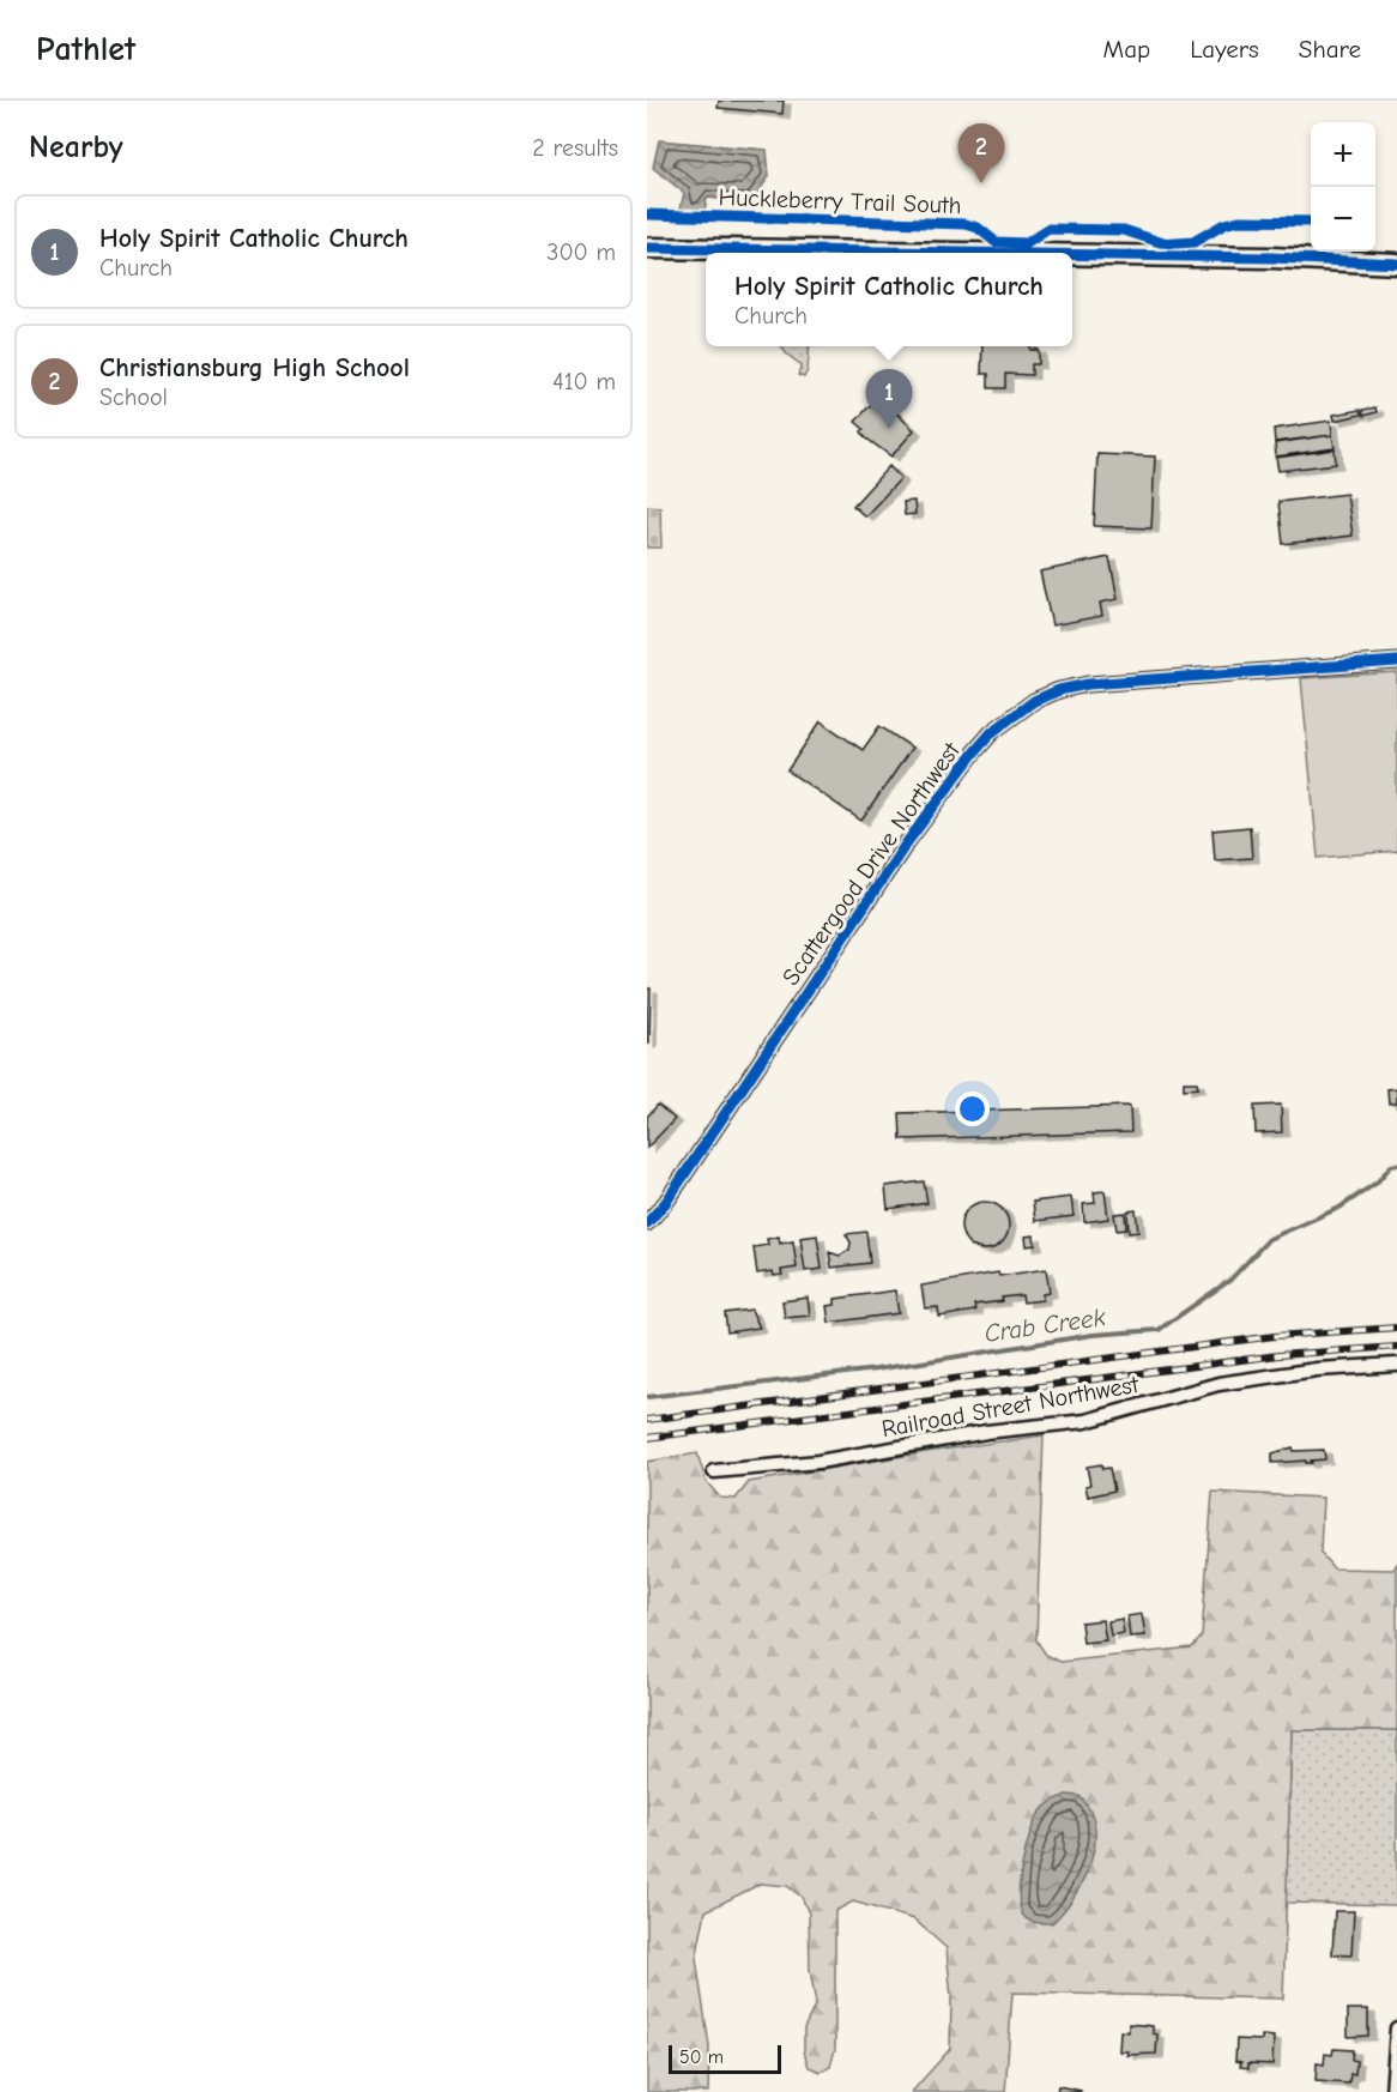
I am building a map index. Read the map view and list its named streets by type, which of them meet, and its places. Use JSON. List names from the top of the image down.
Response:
{
  "streets": {
    "street": ["Scattergood Drive Northwest", "Railroad Street Northwest"],
    "cycle path": ["Huckleberry Trail South"]
  },
  "water": ["Crab Creek"],
  "scale_bar": "50 m",
  "page": {
    "header": "Pathlet",
    "nav": ["Map", "Layers", "Share"],
    "heading": ["Nearby", "2 results"],
    "map_buttons": ["+", "−"],
    "pins": ["2", "1"],
    "list": [
      {
        "mark": "1",
        "name": "Holy Spirit Catholic Church",
        "note": "Church",
        "value": "300 m"
      },
      {
        "mark": "2",
        "name": "Christiansburg High School",
        "note": "School",
        "value": "410 m"
      }
    ],
    "popup": ["Holy Spirit Catholic Church", "Church"],
    "scale": "50 m"
  }
}
